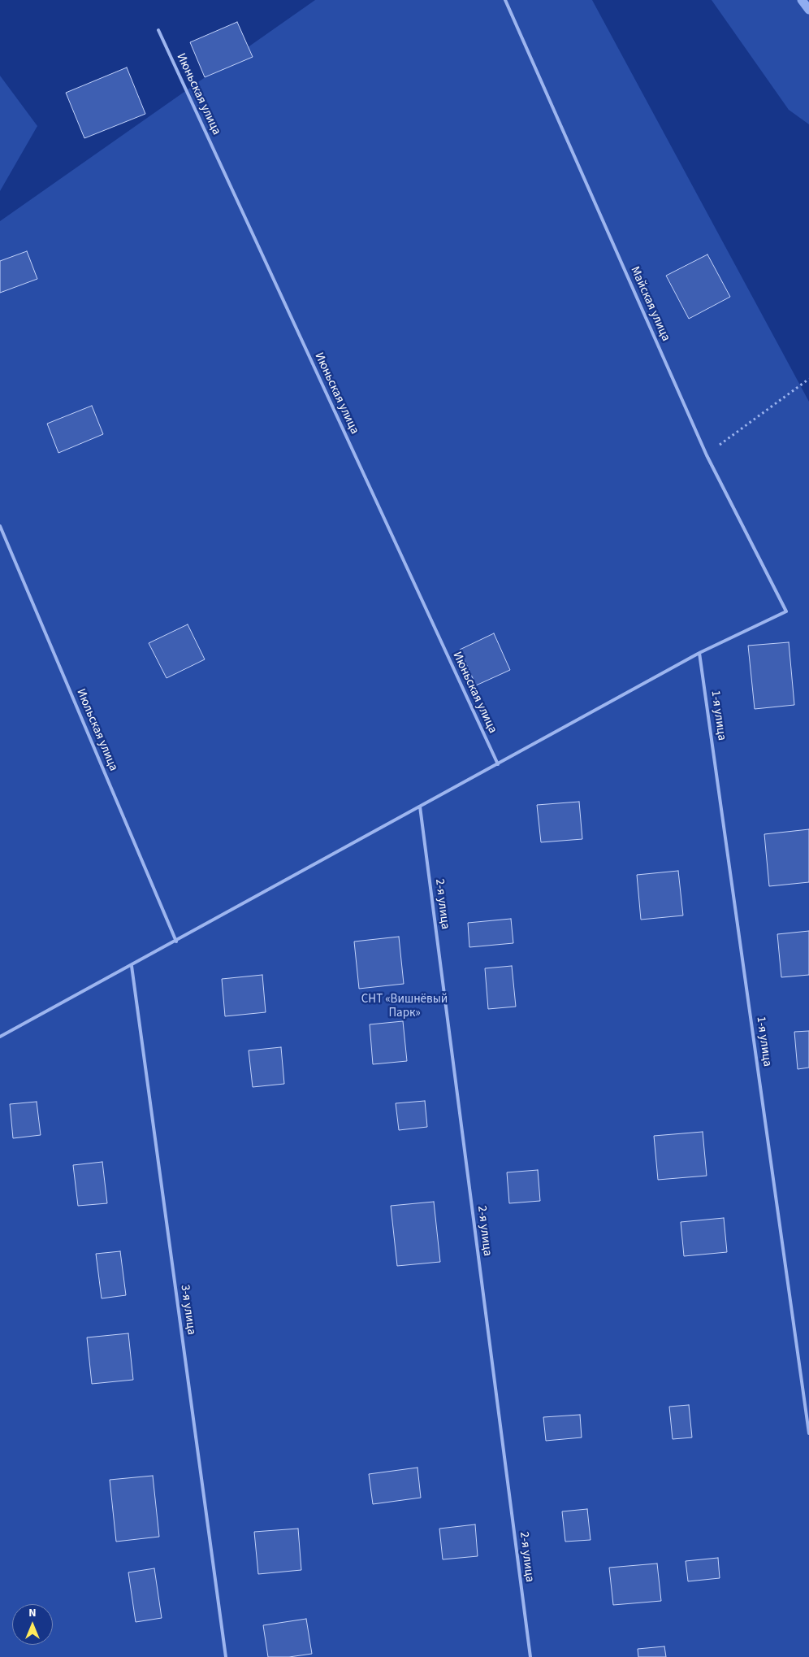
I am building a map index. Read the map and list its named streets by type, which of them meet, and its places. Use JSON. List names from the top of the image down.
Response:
{
  "streets": {
    "lane": [
      "Июньская улица",
      "Майская улица",
      "1-я улица",
      "Июльская улица",
      "2-я улица",
      "3-я улица"
    ]
  },
  "crossings": [
    ["Майская улица", "1-я улица"]
  ],
  "parks": ["СНТ «Вишнёвый Парк»"],
  "north": "top"
}
